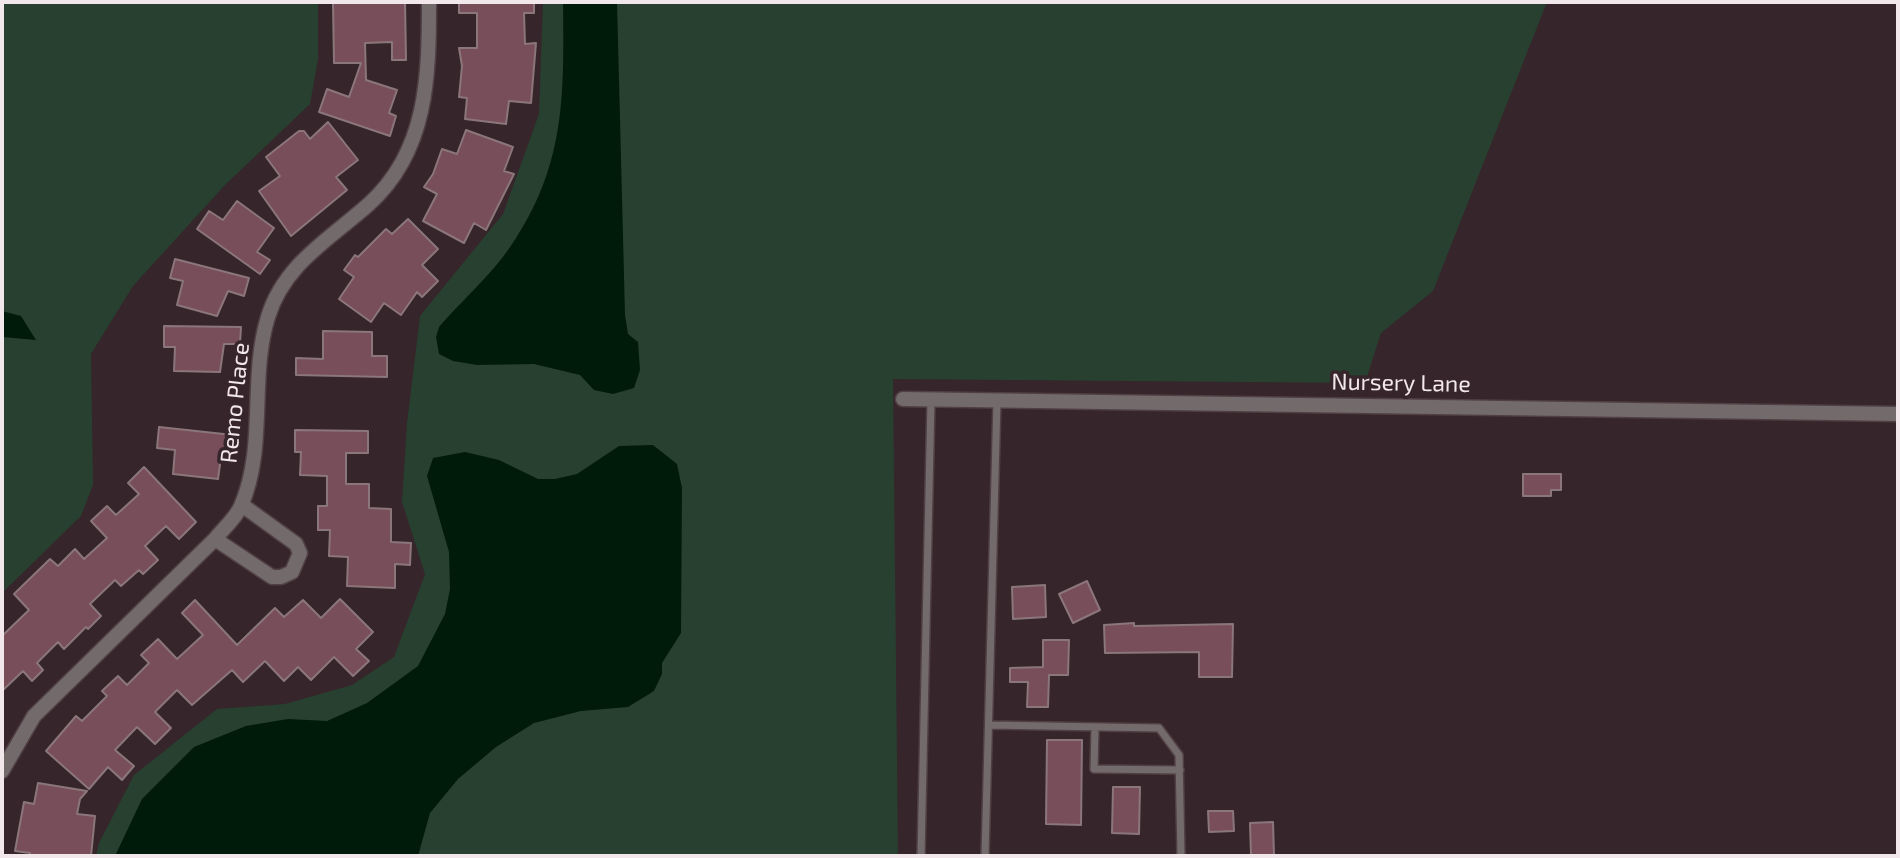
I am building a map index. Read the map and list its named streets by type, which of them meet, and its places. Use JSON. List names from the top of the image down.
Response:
{
  "streets": {
    "street": ["Nursery Lane", "Remo Place"]
  }
}
